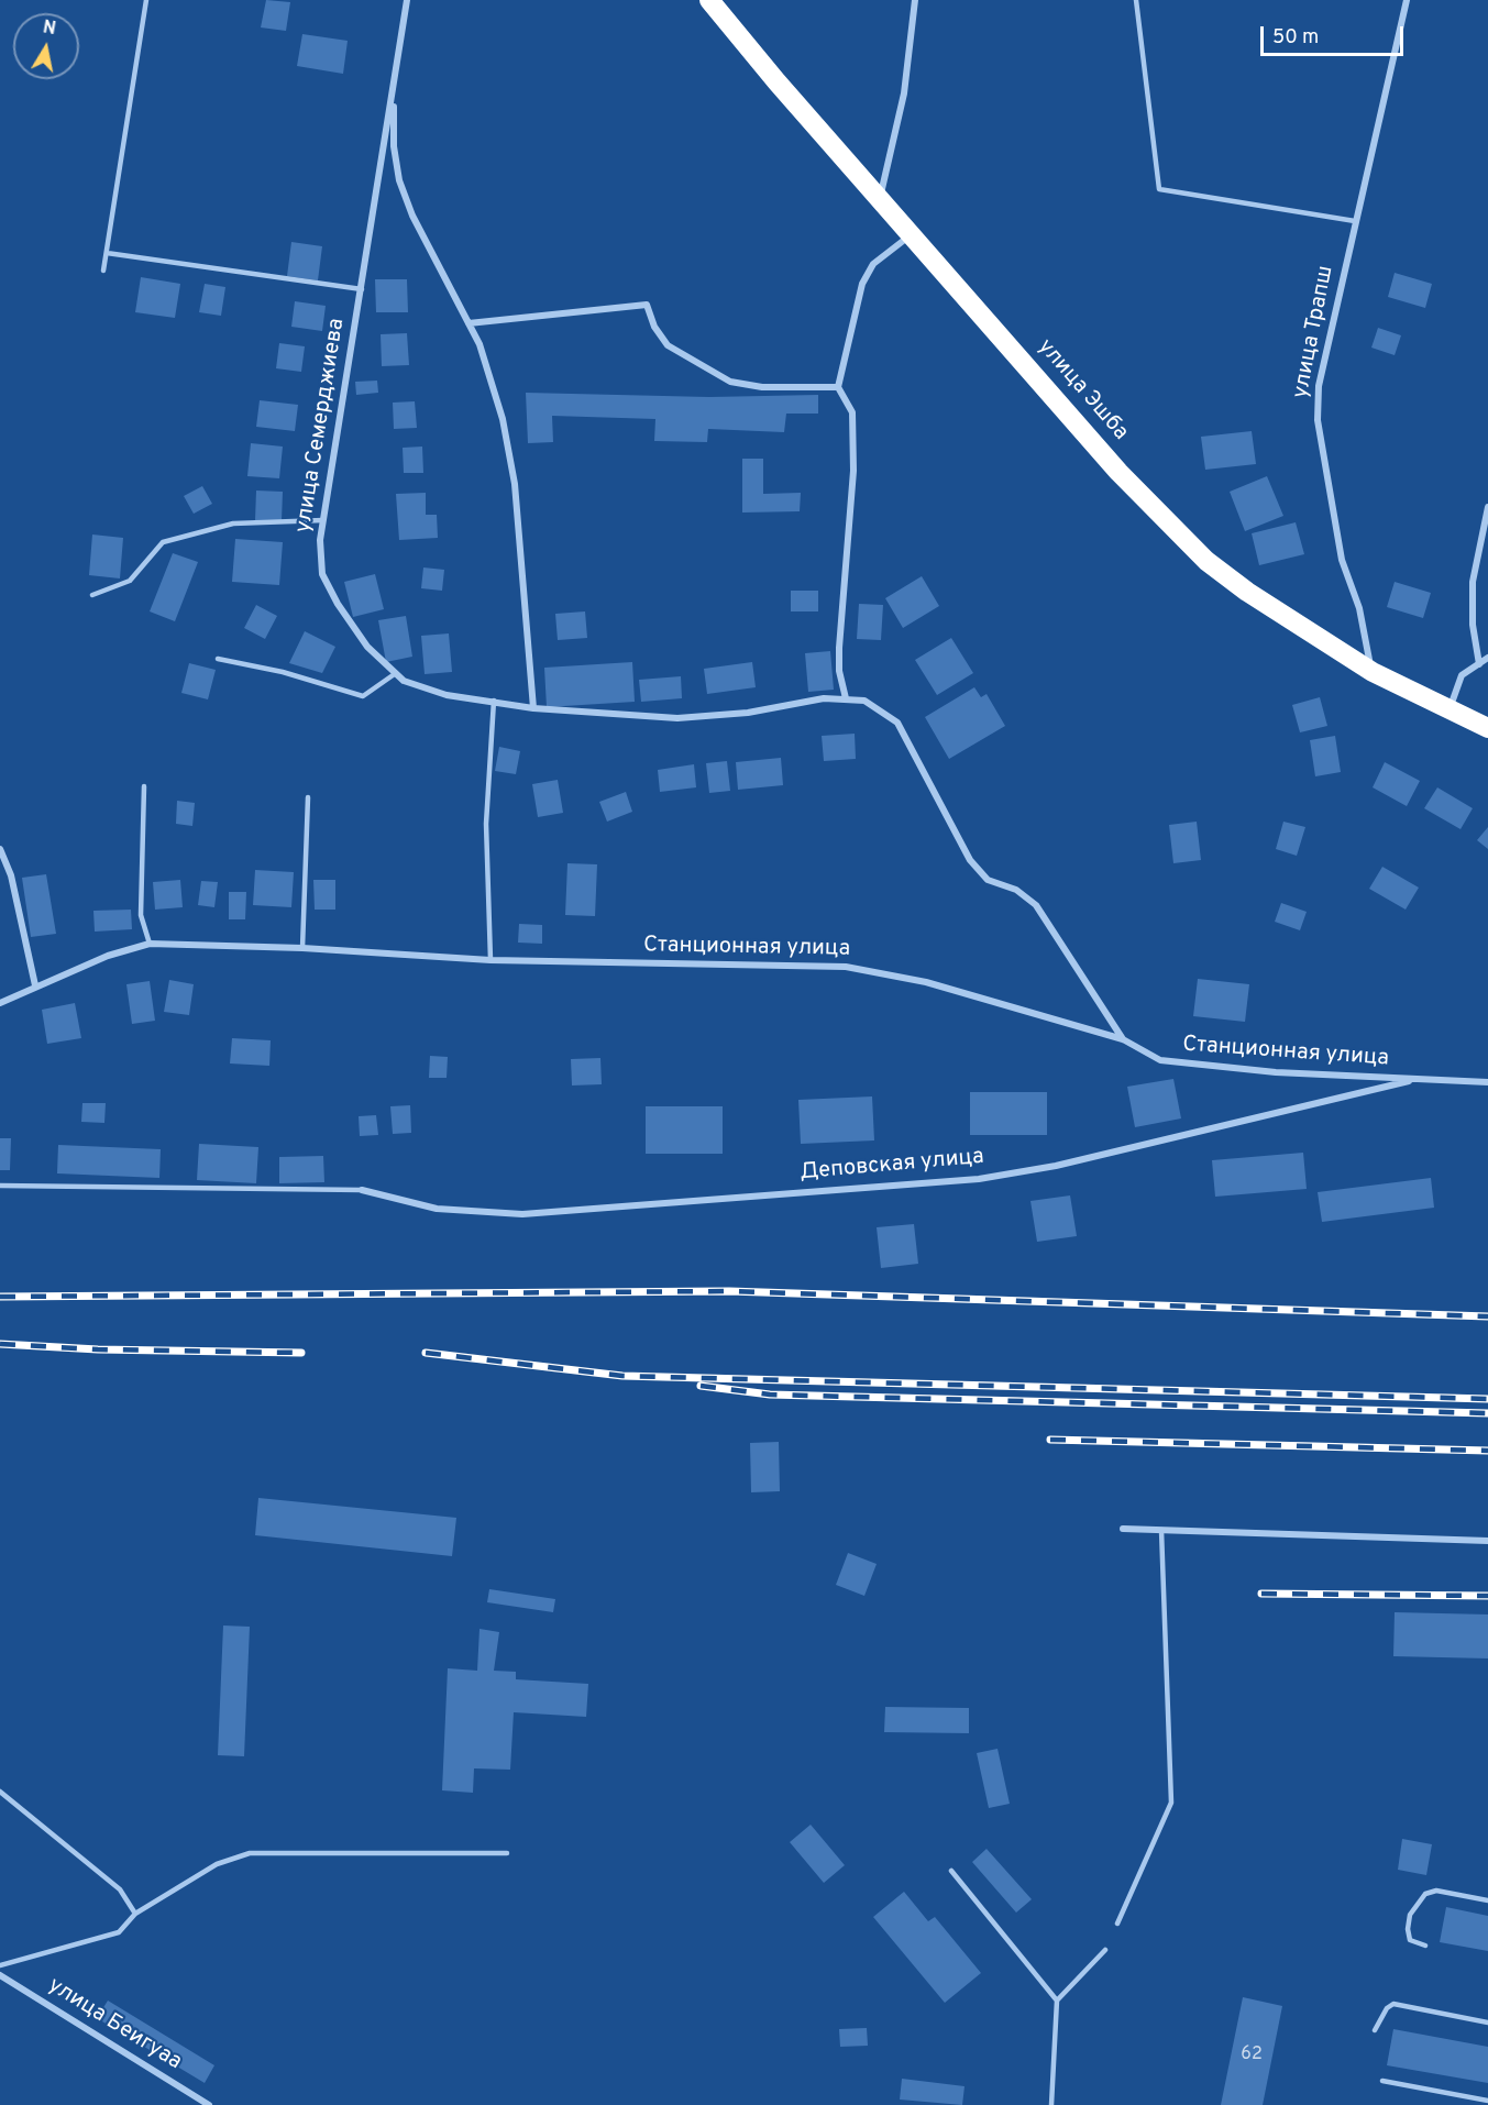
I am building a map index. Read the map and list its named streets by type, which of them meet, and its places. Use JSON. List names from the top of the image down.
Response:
{
  "streets": {
    "highway": ["улица Эшба"],
    "street": [
      "улица Трапш",
      "улица Семерджиева",
      "Станционная улица",
      "Деповская улица",
      "улица Беигуаа"
    ]
  },
  "crossings": [
    ["улица Трапш", "улица Эшба"],
    ["улица Семерджиева", "Станционная улица"],
    ["Станционная улица", "Деповская улица"]
  ],
  "house_numbers": ["62"],
  "scale_bar": "50 m",
  "north": "top"
}
